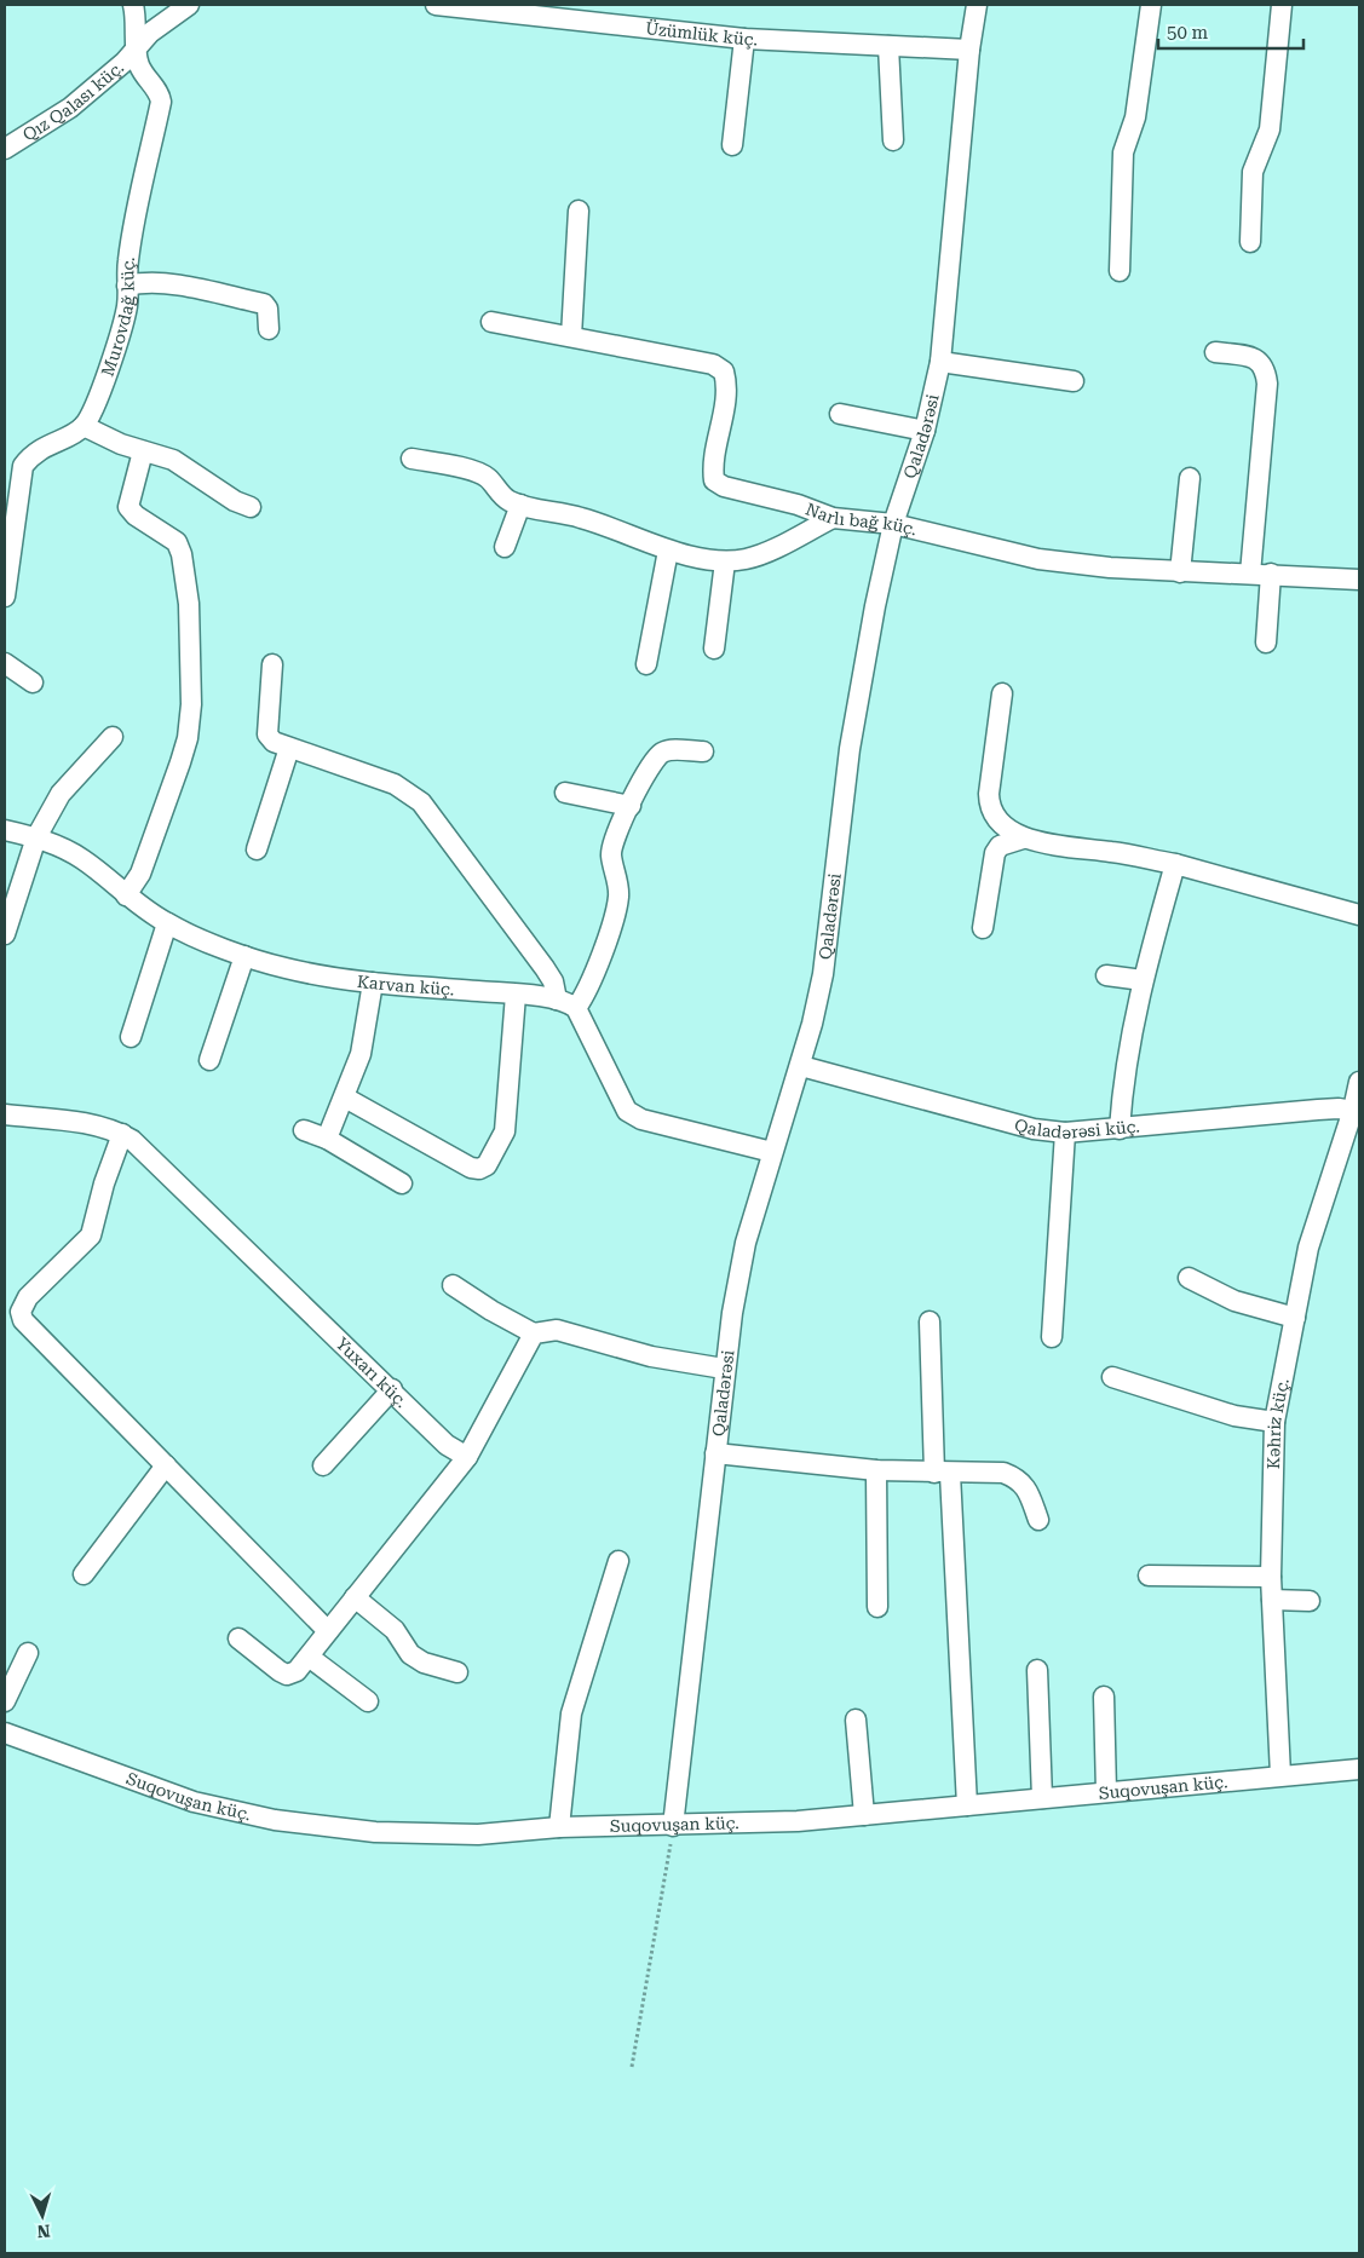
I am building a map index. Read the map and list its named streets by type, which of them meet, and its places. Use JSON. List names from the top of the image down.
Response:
{
  "streets": {
    "street": [
      "Üzümlük küç.",
      "Qız Qalası küç.",
      "Murovdağ küç.",
      "Qaladərəsi",
      "Narlı bağ küç.",
      "Karvan küç.",
      "Qaladərəsi küç.",
      "Yuxarı küç.",
      "Kəhriz küç.",
      "Suqovuşan küç."
    ]
  },
  "crossings": [
    ["Üzümlük küç.", "Qaladərəsi"],
    ["Qız Qalası küç.", "Murovdağ küç."],
    ["Qaladərəsi", "Narlı bağ küç."],
    ["Qaladərəsi", "Qaladərəsi küç."],
    ["Qaladərəsi", "Suqovuşan küç."],
    ["Qaladərəsi küç.", "Kəhriz küç."],
    ["Kəhriz küç.", "Suqovuşan küç."]
  ],
  "scale_bar": "50 m",
  "north": "bottom"
}
